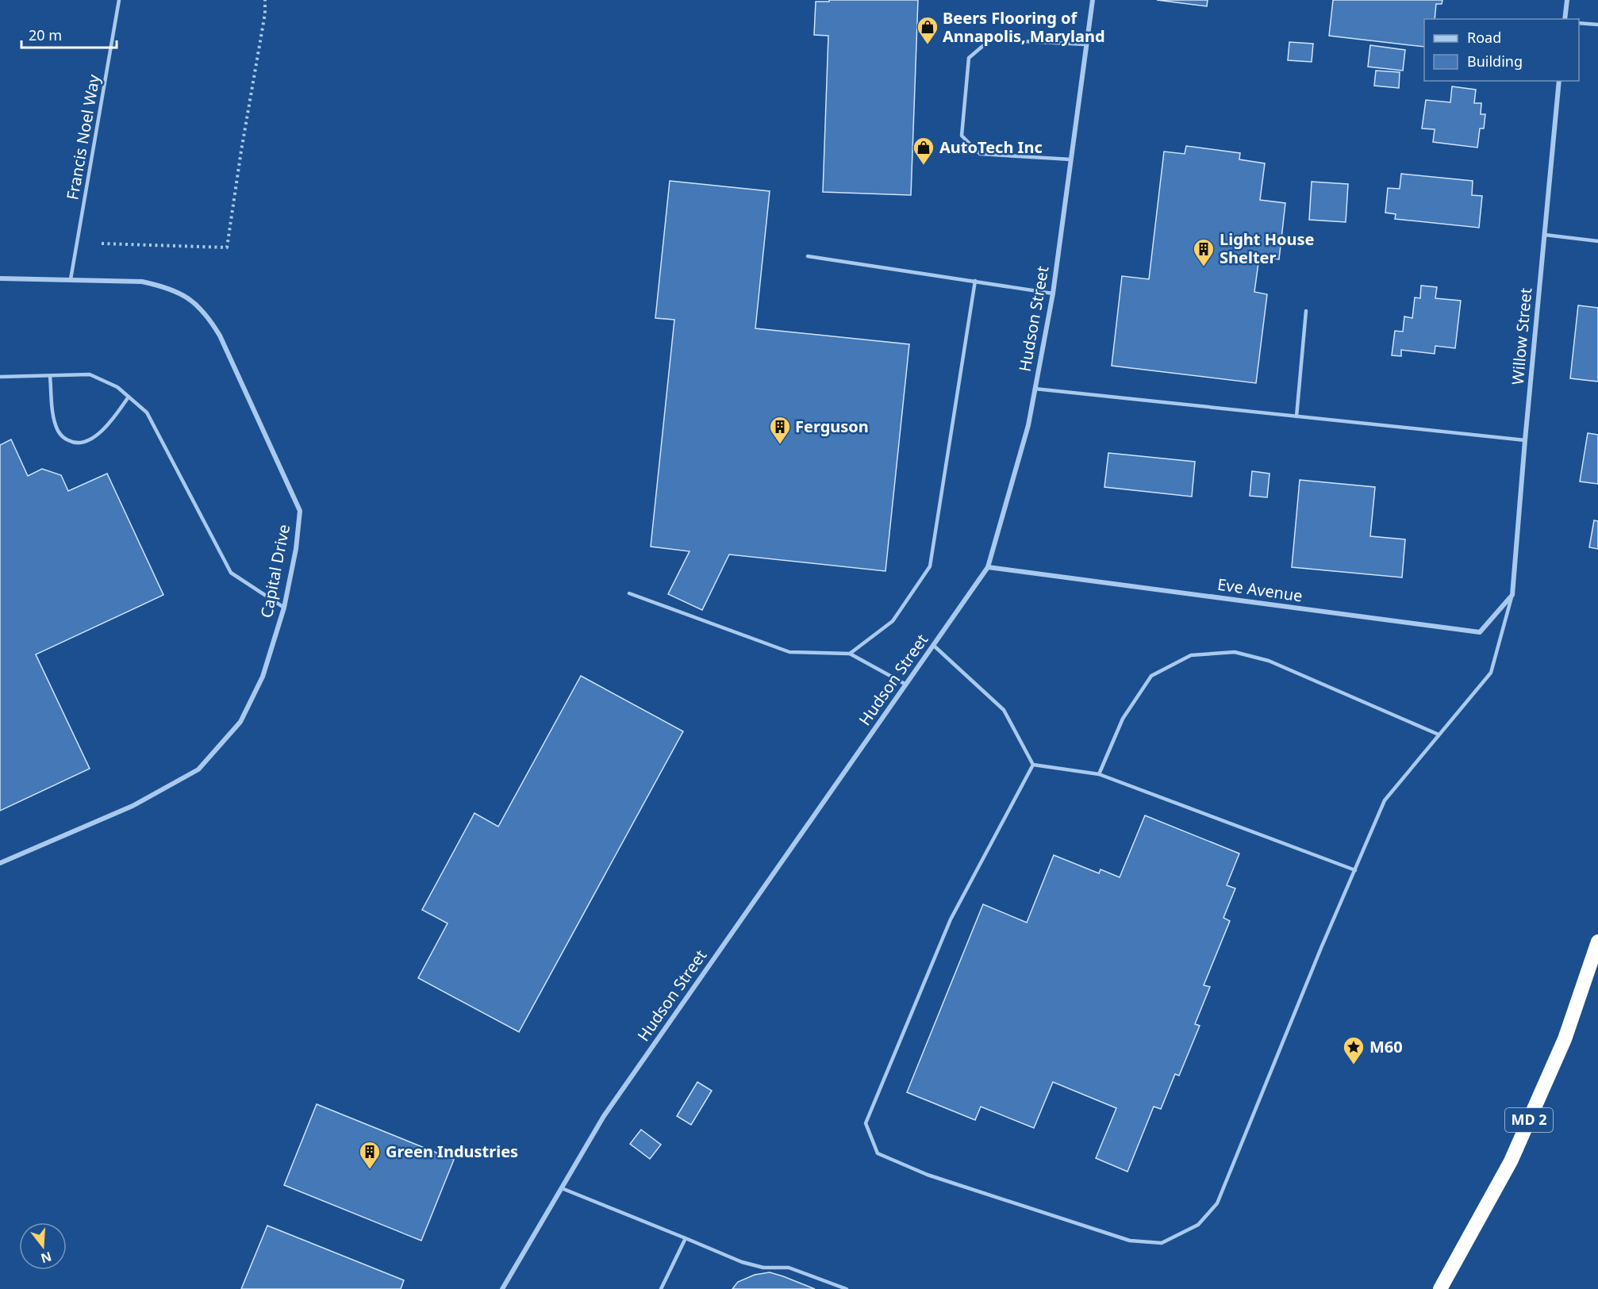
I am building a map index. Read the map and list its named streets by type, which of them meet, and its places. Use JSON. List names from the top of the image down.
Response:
{
  "streets": {
    "highway": ["MD 2"],
    "street": [
      "Hudson Street",
      "Willow Street",
      "Capital Drive",
      "Eve Avenue"
    ],
    "lane": ["Francis Noel Way"]
  },
  "crossings": [
    ["Francis Noel Way", "Capital Drive"],
    ["Hudson Street", "Eve Avenue"],
    ["Willow Street", "Eve Avenue"]
  ],
  "places": {
    "shop": ["Beers Flooring of Annapolis, Maryland", "AutoTech Inc"],
    "building": ["Light House Shelter", "Ferguson", "Green Industries"],
    "place": ["M60"]
  },
  "legend": ["Road", "Building"],
  "scale_bar": "20 m",
  "north": "bottom"
}
